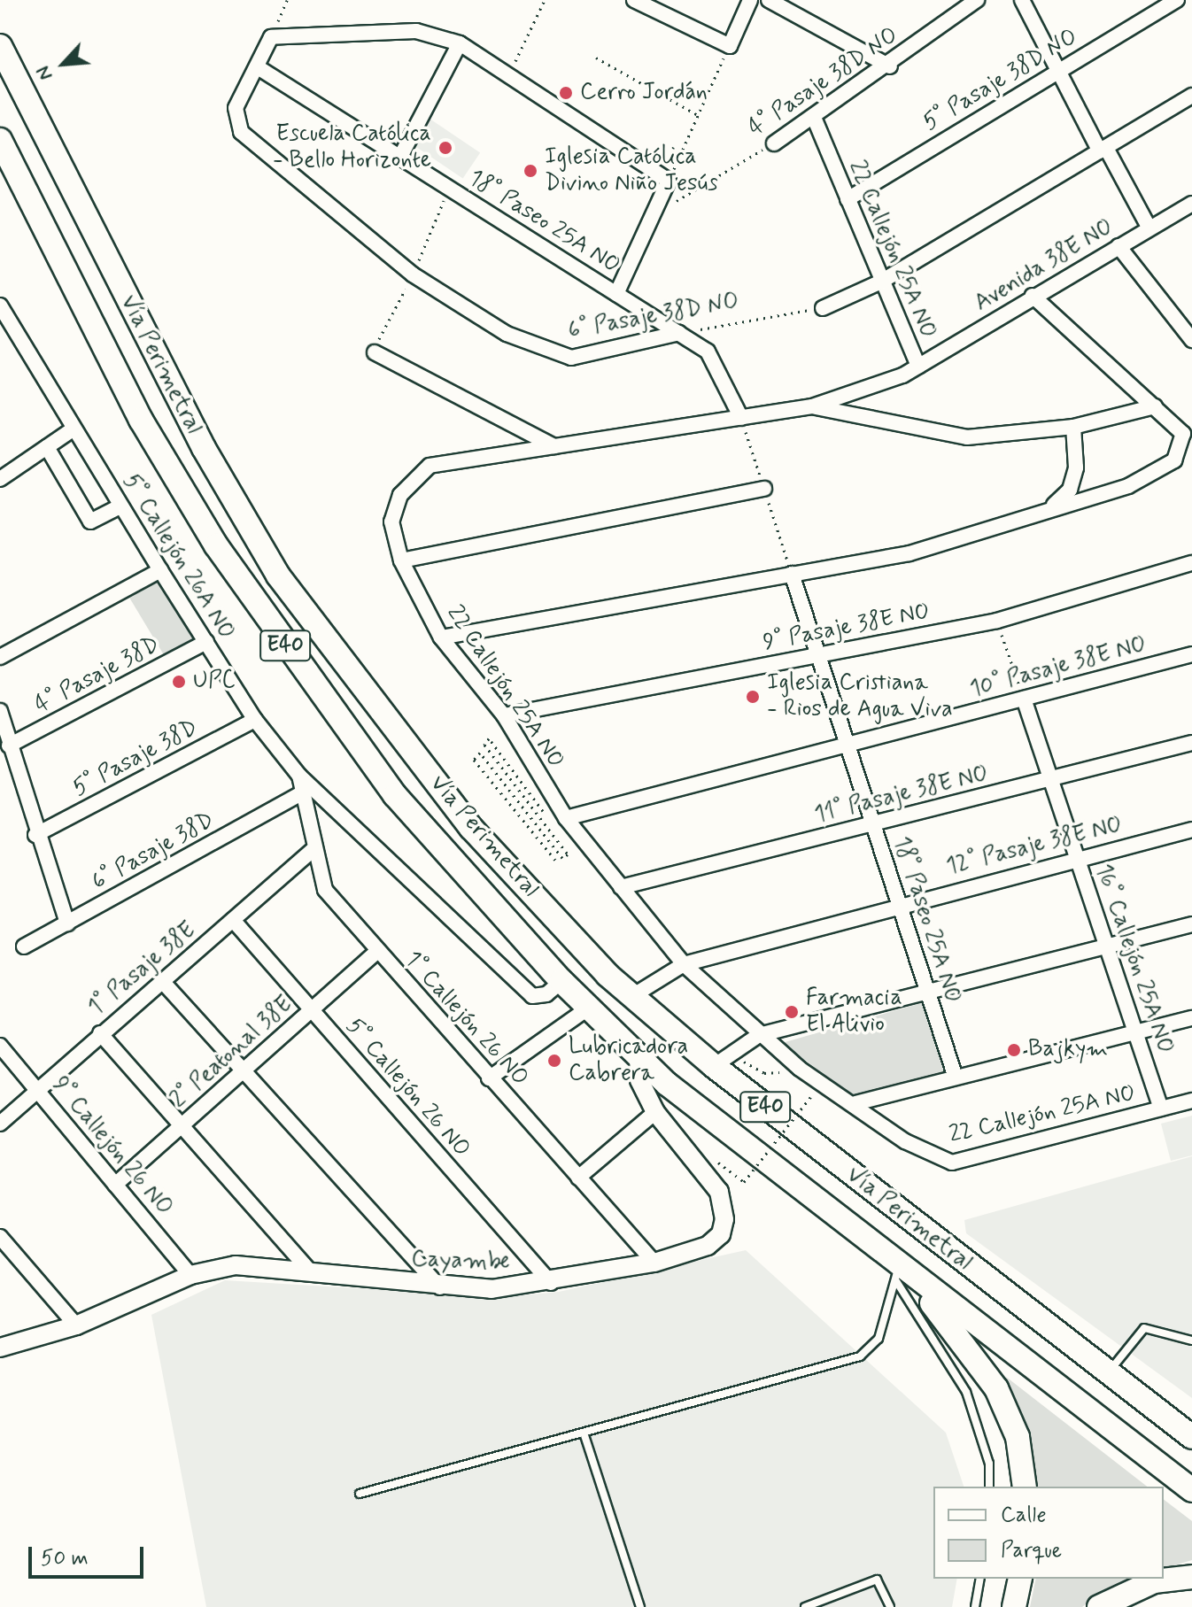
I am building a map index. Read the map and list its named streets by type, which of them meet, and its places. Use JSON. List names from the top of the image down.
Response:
{
  "streets": {
    "highway": ["Vía Perimetral", "E40"],
    "street": [
      "5° Pasaje 38D NO",
      "4° Pasaje 38D NO",
      "18° Paseo 25A NO",
      "22 Callejón 25A NO",
      "Avenida 38E NO",
      "6° Pasaje 38D NO",
      "5° Callejón 26A NO",
      "9° Pasaje 38E NO",
      "10° Pasaje 38E NO",
      "4° Pasaje 38D",
      "5° Pasaje 38D",
      "11° Pasaje 38E NO",
      "12° Pasaje 38E NO",
      "6° Pasaje 38D",
      "16° Callejón 25A NO",
      "1° Pasaje 38E",
      "1° Callejón 26 NO",
      "2° Peatonal 38E",
      "5° Callejón 26 NO",
      "9° Callejón 26 NO",
      "Cayambe"
    ]
  },
  "crossings": [
    ["5° Pasaje 38D NO", "22 Callejón 25A NO"],
    ["4° Pasaje 38D NO", "22 Callejón 25A NO"],
    ["18° Paseo 25A NO", "22 Callejón 25A NO"],
    ["18° Paseo 25A NO", "6° Pasaje 38D NO"],
    ["18° Paseo 25A NO", "9° Pasaje 38E NO"],
    ["18° Paseo 25A NO", "10° Pasaje 38E NO"],
    ["18° Paseo 25A NO", "11° Pasaje 38E NO"],
    ["18° Paseo 25A NO", "12° Pasaje 38E NO"],
    ["22 Callejón 25A NO", "Avenida 38E NO"],
    ["22 Callejón 25A NO", "9° Pasaje 38E NO"],
    ["22 Callejón 25A NO", "10° Pasaje 38E NO"],
    ["22 Callejón 25A NO", "11° Pasaje 38E NO"],
    ["22 Callejón 25A NO", "12° Pasaje 38E NO"],
    ["22 Callejón 25A NO", "16° Callejón 25A NO"],
    ["Vía Perimetral", "5° Callejón 26A NO"],
    ["Vía Perimetral", "12° Pasaje 38E NO"],
    ["Vía Perimetral", "Cayambe"],
    ["5° Callejón 26A NO", "4° Pasaje 38D"],
    ["5° Callejón 26A NO", "5° Pasaje 38D"],
    ["5° Callejón 26A NO", "1° Callejón 26 NO"],
    ["10° Pasaje 38E NO", "16° Callejón 25A NO"],
    ["11° Pasaje 38E NO", "16° Callejón 25A NO"],
    ["12° Pasaje 38E NO", "16° Callejón 25A NO"],
    ["6° Pasaje 38D", "1° Callejón 26 NO"],
    ["1° Pasaje 38E", "1° Callejón 26 NO"],
    ["1° Pasaje 38E", "5° Callejón 26 NO"],
    ["1° Pasaje 38E", "9° Callejón 26 NO"],
    ["1° Callejón 26 NO", "2° Peatonal 38E"],
    ["1° Callejón 26 NO", "Cayambe"],
    ["2° Peatonal 38E", "5° Callejón 26 NO"],
    ["2° Peatonal 38E", "9° Callejón 26 NO"],
    ["5° Callejón 26 NO", "Cayambe"],
    ["9° Callejón 26 NO", "Cayambe"]
  ],
  "places": [
    "Cerro Jordán",
    "Escuela Católica - Bello Horizonte",
    "Iglesia Católica Divino Niño Jesús",
    "UPC",
    "Iglesia Cristiana - Rios de Agua Viva",
    "Farmacia El Alivio",
    "Bajkym",
    "Lubricadora Cabrera"
  ],
  "legend": ["Calle", "Parque"],
  "scale_bar": "50 m",
  "north": "bottom left"
}
